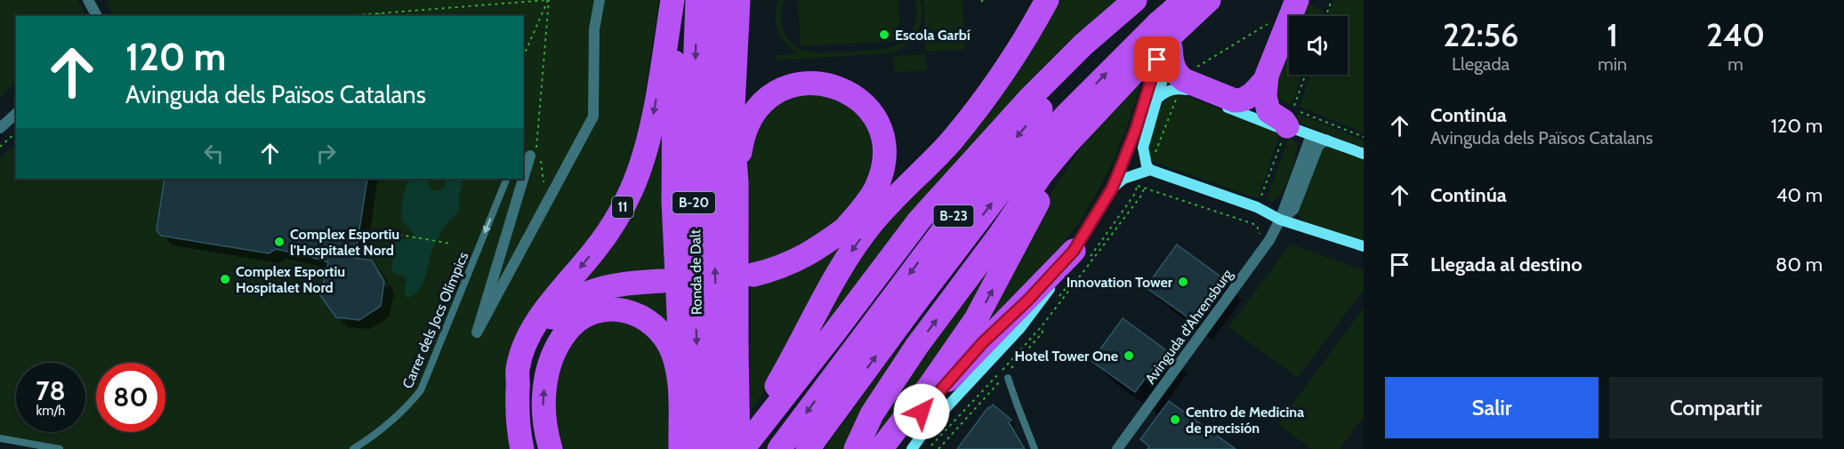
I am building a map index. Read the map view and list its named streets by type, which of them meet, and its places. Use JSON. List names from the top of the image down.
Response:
{
  "streets": {
    "highway": [
      "B-20",
      "11",
      "B-23",
      "Ronda de Dalt"
    ],
    "street": ["Avinguda d'Ahrensburg"],
    "lane": ["Carrer dels Jocs Olímpics"]
  },
  "one_way": ["Carrer dels Jocs Olímpics"],
  "places": [
    "Escola Garbí",
    "Complex Esportiu l'Hospitalet Nord",
    "Complex Esportiu Hospitalet Nord",
    "Innovation Tower",
    "Hotel Tower One",
    "Centro de Medicina de precisión"
  ],
  "page": {
    "eta": [
      "22:56",
      "Llegada",
      "1",
      "min",
      "240",
      "m"
    ],
    "turn": ["120 m", "Avinguda dels Països Catalans"],
    "list": [
      {
        "name": "Continúa",
        "note": "Avinguda dels Països Catalans",
        "value": "120 m"
      },
      {
        "name": "Continúa",
        "value": "40 m"
      },
      {
        "name": "Llegada al destino",
        "value": "80 m"
      }
    ],
    "speed": "78 km/h",
    "limit": "80",
    "buttons": ["Salir", "Compartir"]
  }
}
